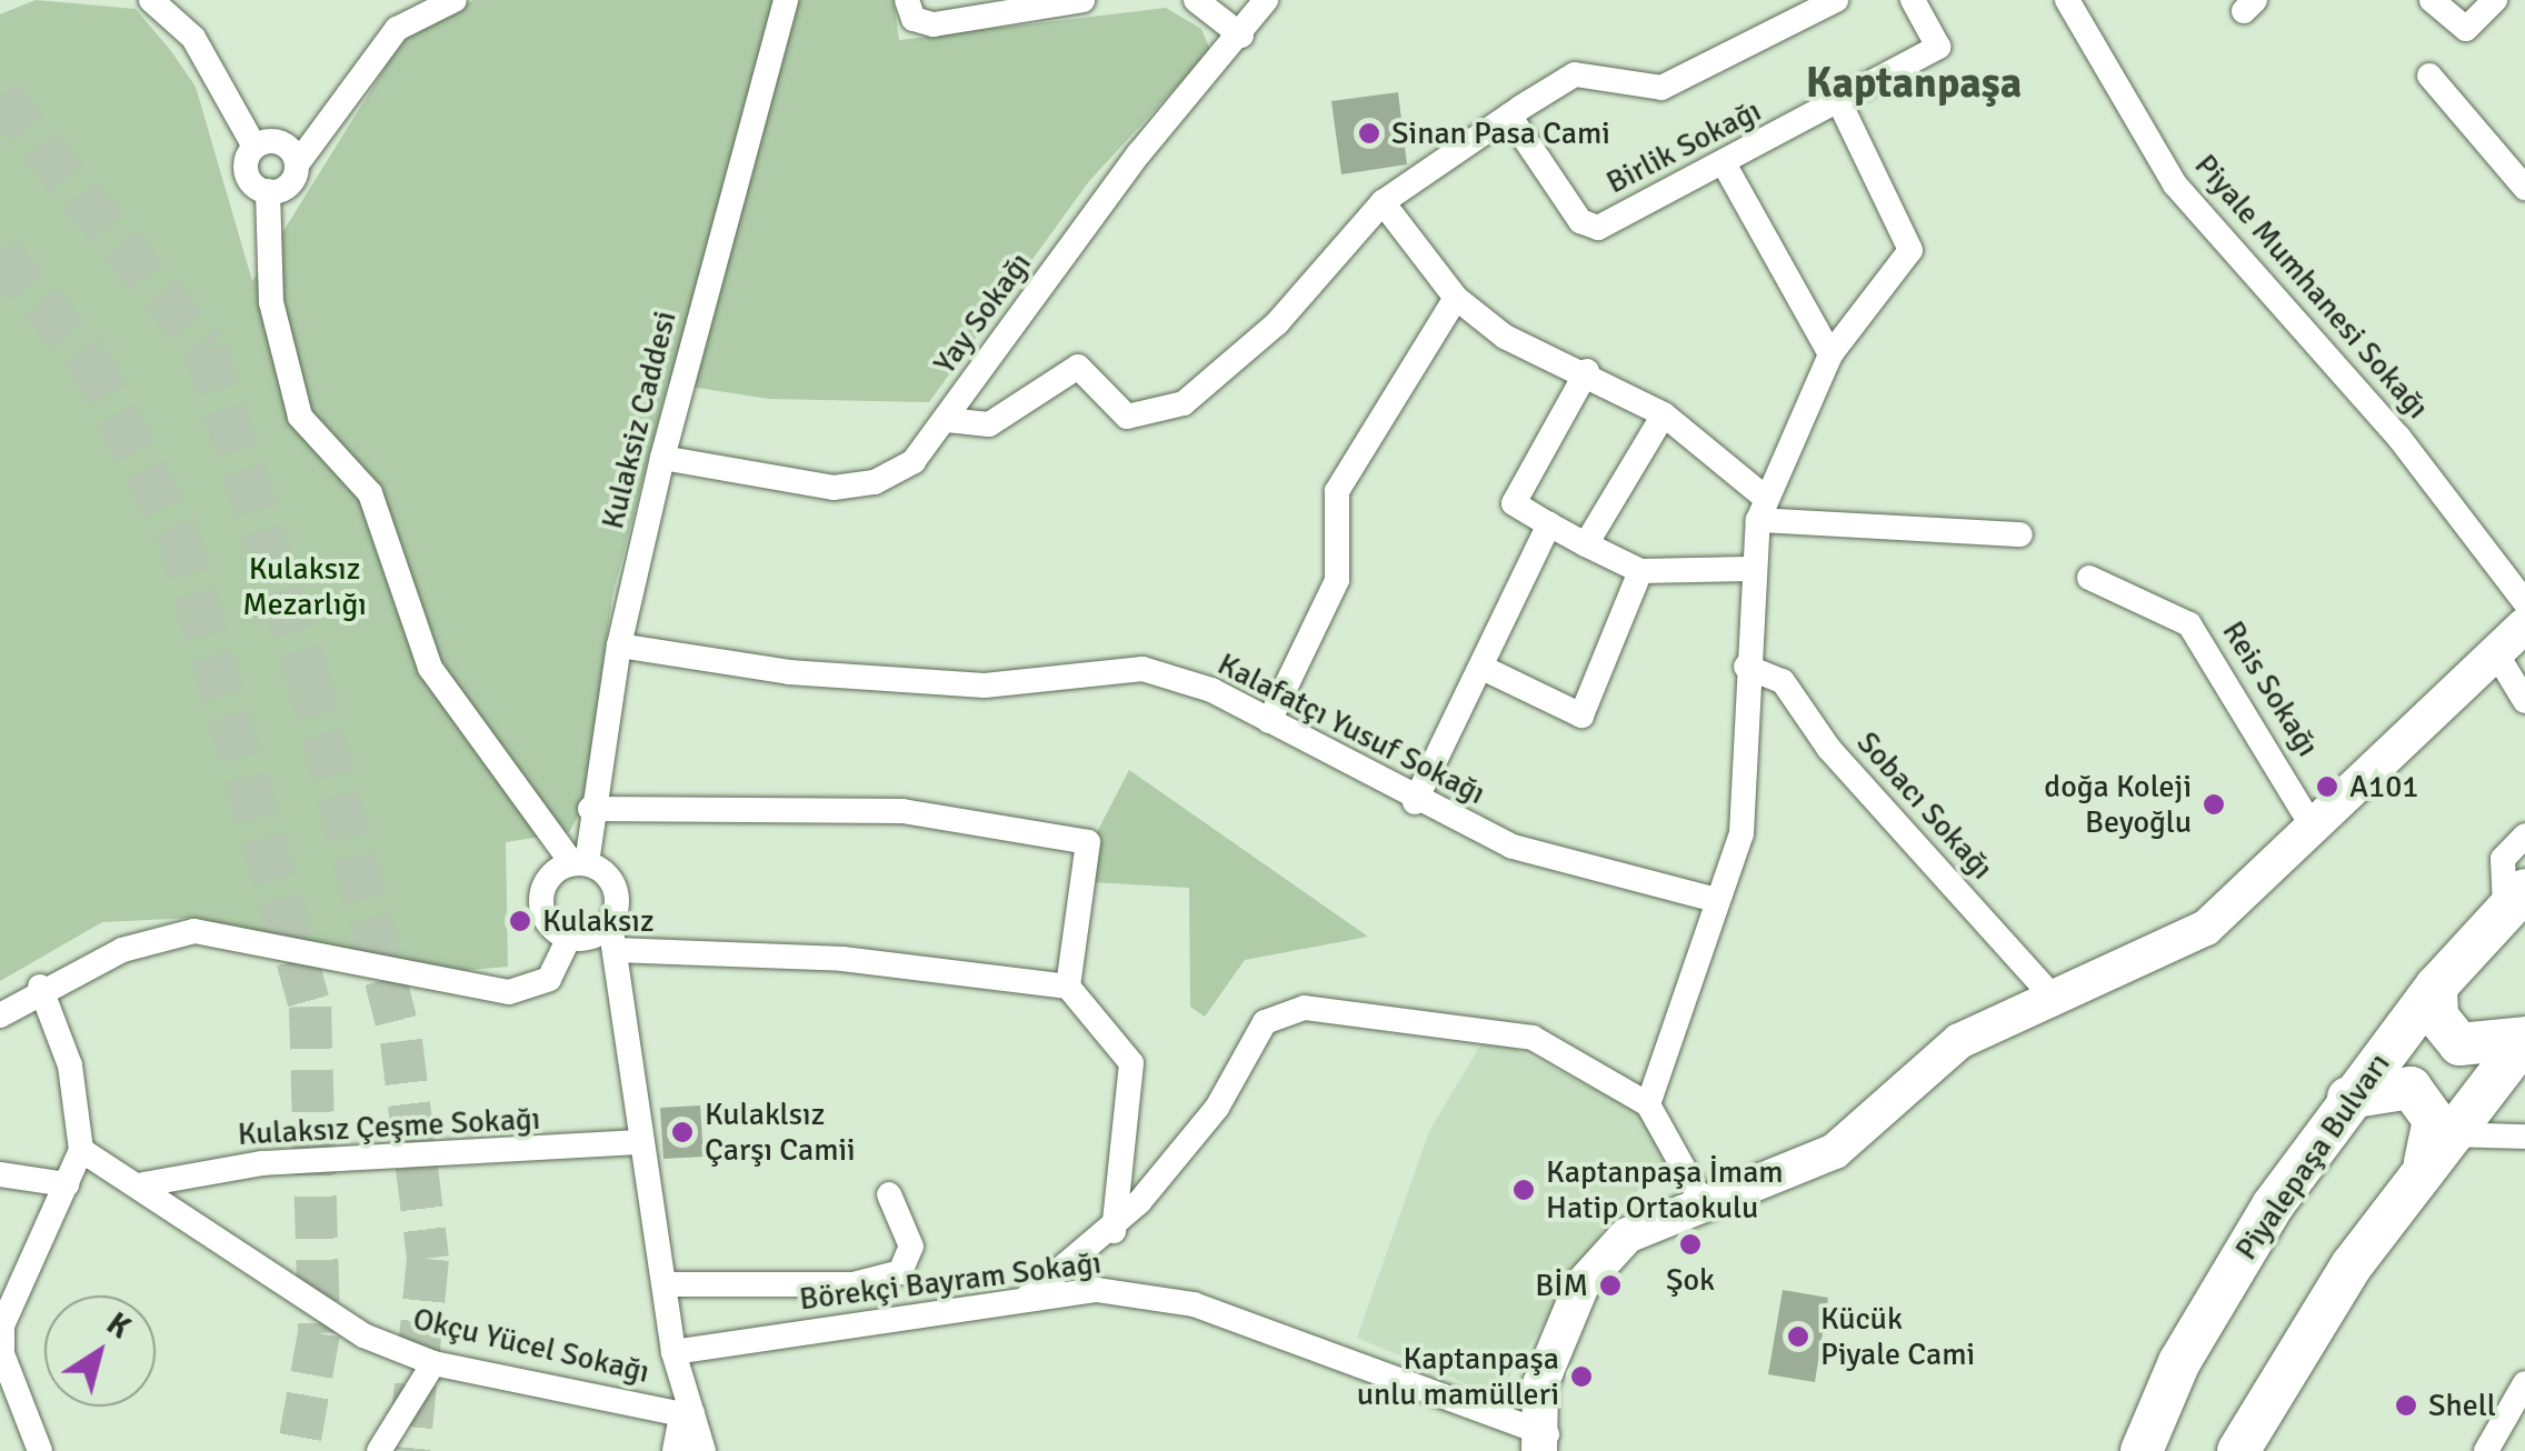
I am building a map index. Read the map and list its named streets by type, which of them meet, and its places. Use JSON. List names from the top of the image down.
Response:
{
  "streets": {
    "main road": ["Piyalepaşa Bulvarı"],
    "street": [
      "Birlik Sokağı",
      "Piyale Mumhanesi Sokağı",
      "Yay Sokağı",
      "Kulaksiz Caddesi",
      "Reis Sokağı",
      "Kalafatçı Yusuf Sokağı",
      "Sobacı Sokağı",
      "Kulaksız Çeşme Sokağı",
      "Börekçi Bayram Sokağı",
      "Okçu Yücel Sokağı"
    ]
  },
  "crossings": [
    ["Yay Sokağı", "Kulaksiz Caddesi"],
    ["Kulaksiz Caddesi", "Kalafatçı Yusuf Sokağı"],
    ["Kulaksız Çeşme Sokağı", "Okçu Yücel Sokağı"]
  ],
  "districts": ["Kaptanpaşa"],
  "parks": ["Kulaksız Mezarlığı"],
  "places": [
    "Sinan Pasa Cami",
    "A101",
    "doğa Koleji Beyoğlu",
    "Kulaksız",
    "Kulaklsız Çarşı Camii",
    "Kaptanpaşa İmam Hatip Ortaokulu",
    "Şok",
    "BİM",
    "Kücük Piyale Cami",
    "Kaptanpaşa unlu mamülleri",
    "Shell"
  ],
  "north": "top right"
}
